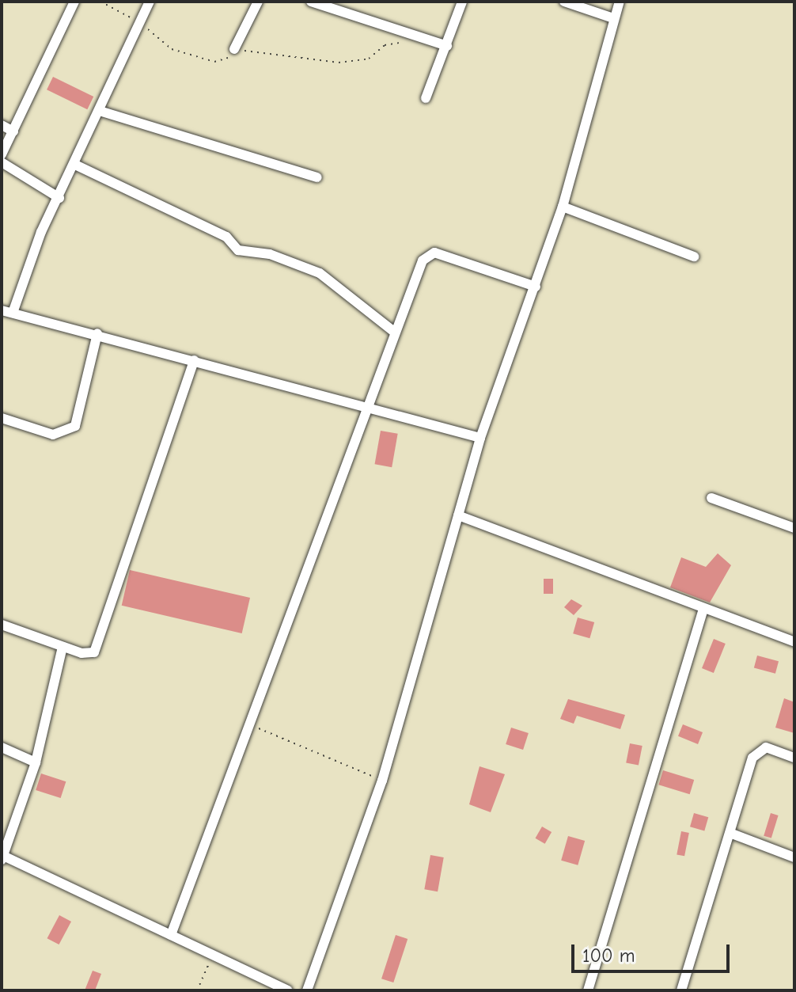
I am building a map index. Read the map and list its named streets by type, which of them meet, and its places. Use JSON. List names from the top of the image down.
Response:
{
  "scale_bar": "100 m"
}
